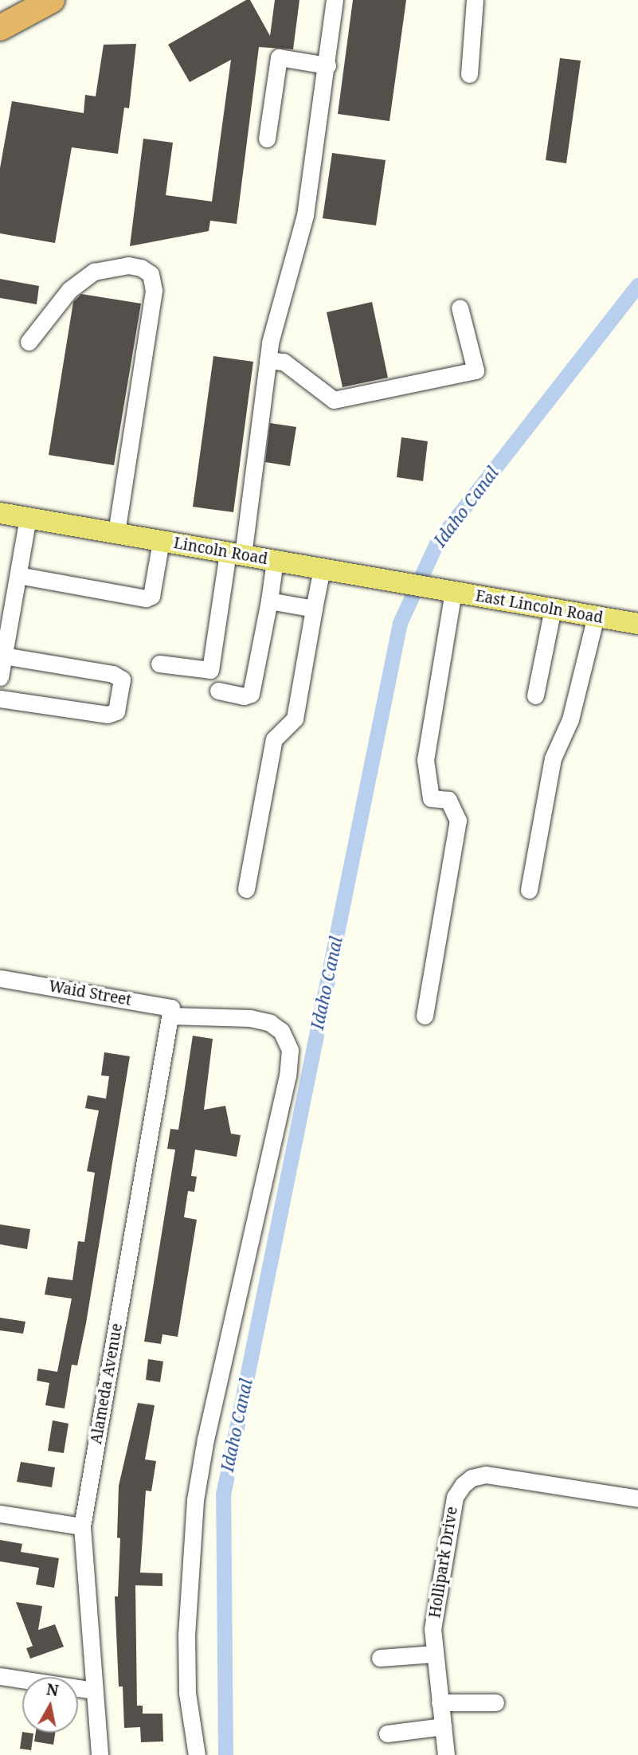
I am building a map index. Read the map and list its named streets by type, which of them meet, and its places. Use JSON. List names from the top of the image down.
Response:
{
  "streets": {
    "main road": ["Lincoln Road", "East Lincoln Road"],
    "street": ["Waid Street", "Alameda Avenue", "Hollipark Drive"]
  },
  "crossings": [
    ["Lincoln Road", "East Lincoln Road"],
    ["Waid Street", "Alameda Avenue"]
  ],
  "water": ["Idaho Canal"],
  "north": "top"
}
